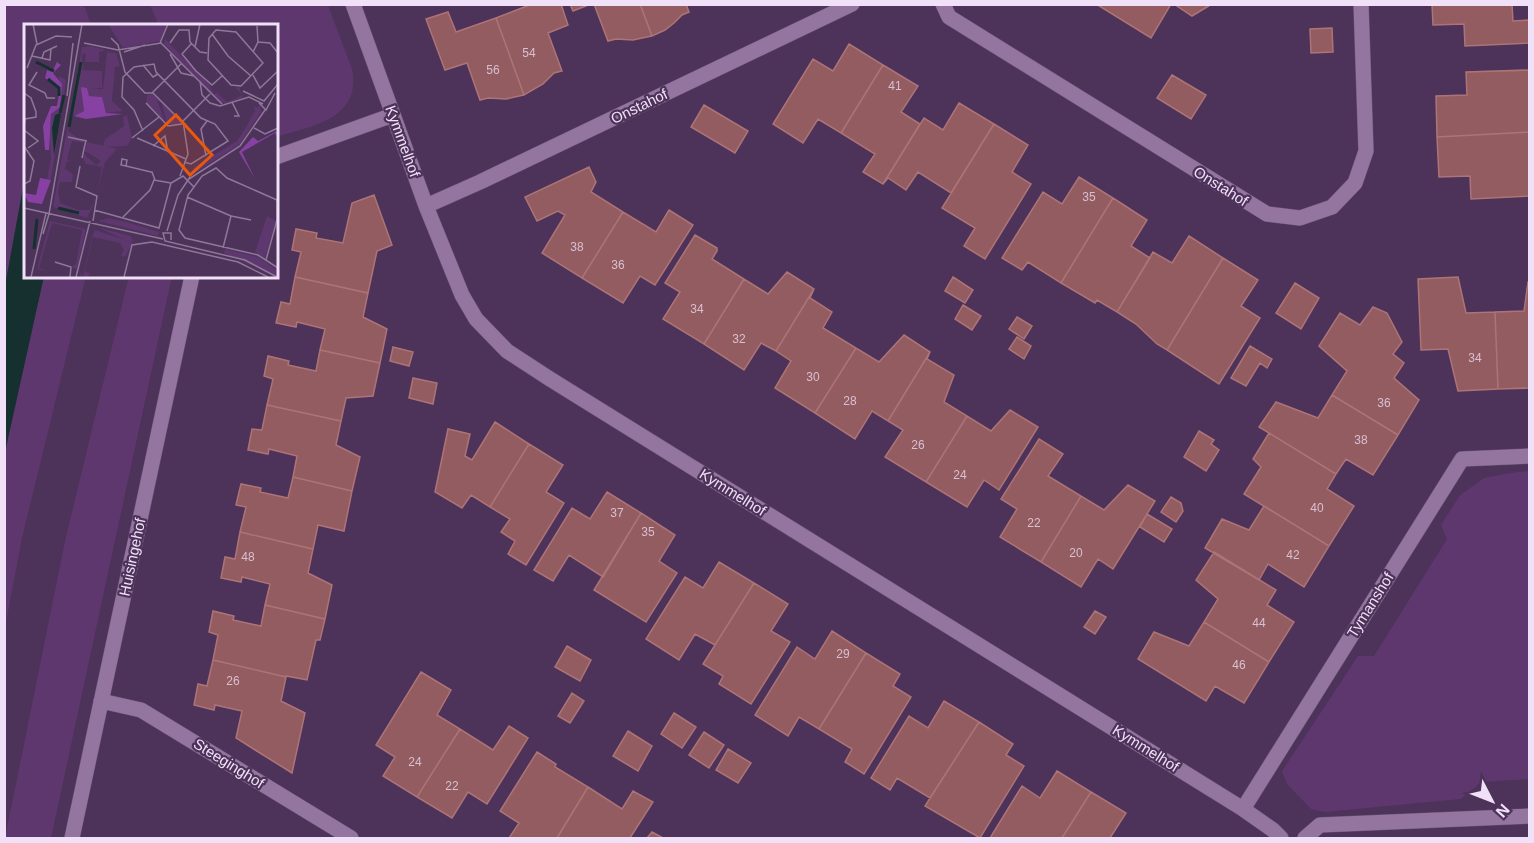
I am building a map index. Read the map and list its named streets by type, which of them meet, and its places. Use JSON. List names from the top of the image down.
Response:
{
  "streets": {
    "street": [
      "Onstahof",
      "Kymmelhof",
      "Huisingehof",
      "Tymanshof",
      "Steeginghof"
    ]
  },
  "crossings": [
    ["Onstahof", "Kymmelhof"],
    ["Kymmelhof", "Tymanshof"],
    ["Huisingehof", "Steeginghof"]
  ],
  "house_numbers": [
    "54",
    "56",
    "41",
    "35",
    "38",
    "36",
    "34",
    "32",
    "34",
    "30",
    "28",
    "36",
    "38",
    "26",
    "24",
    "40",
    "37",
    "22",
    "35",
    "20",
    "42",
    "48",
    "44",
    "29",
    "46",
    "26",
    "24",
    "22"
  ],
  "north": "bottom right"
}
